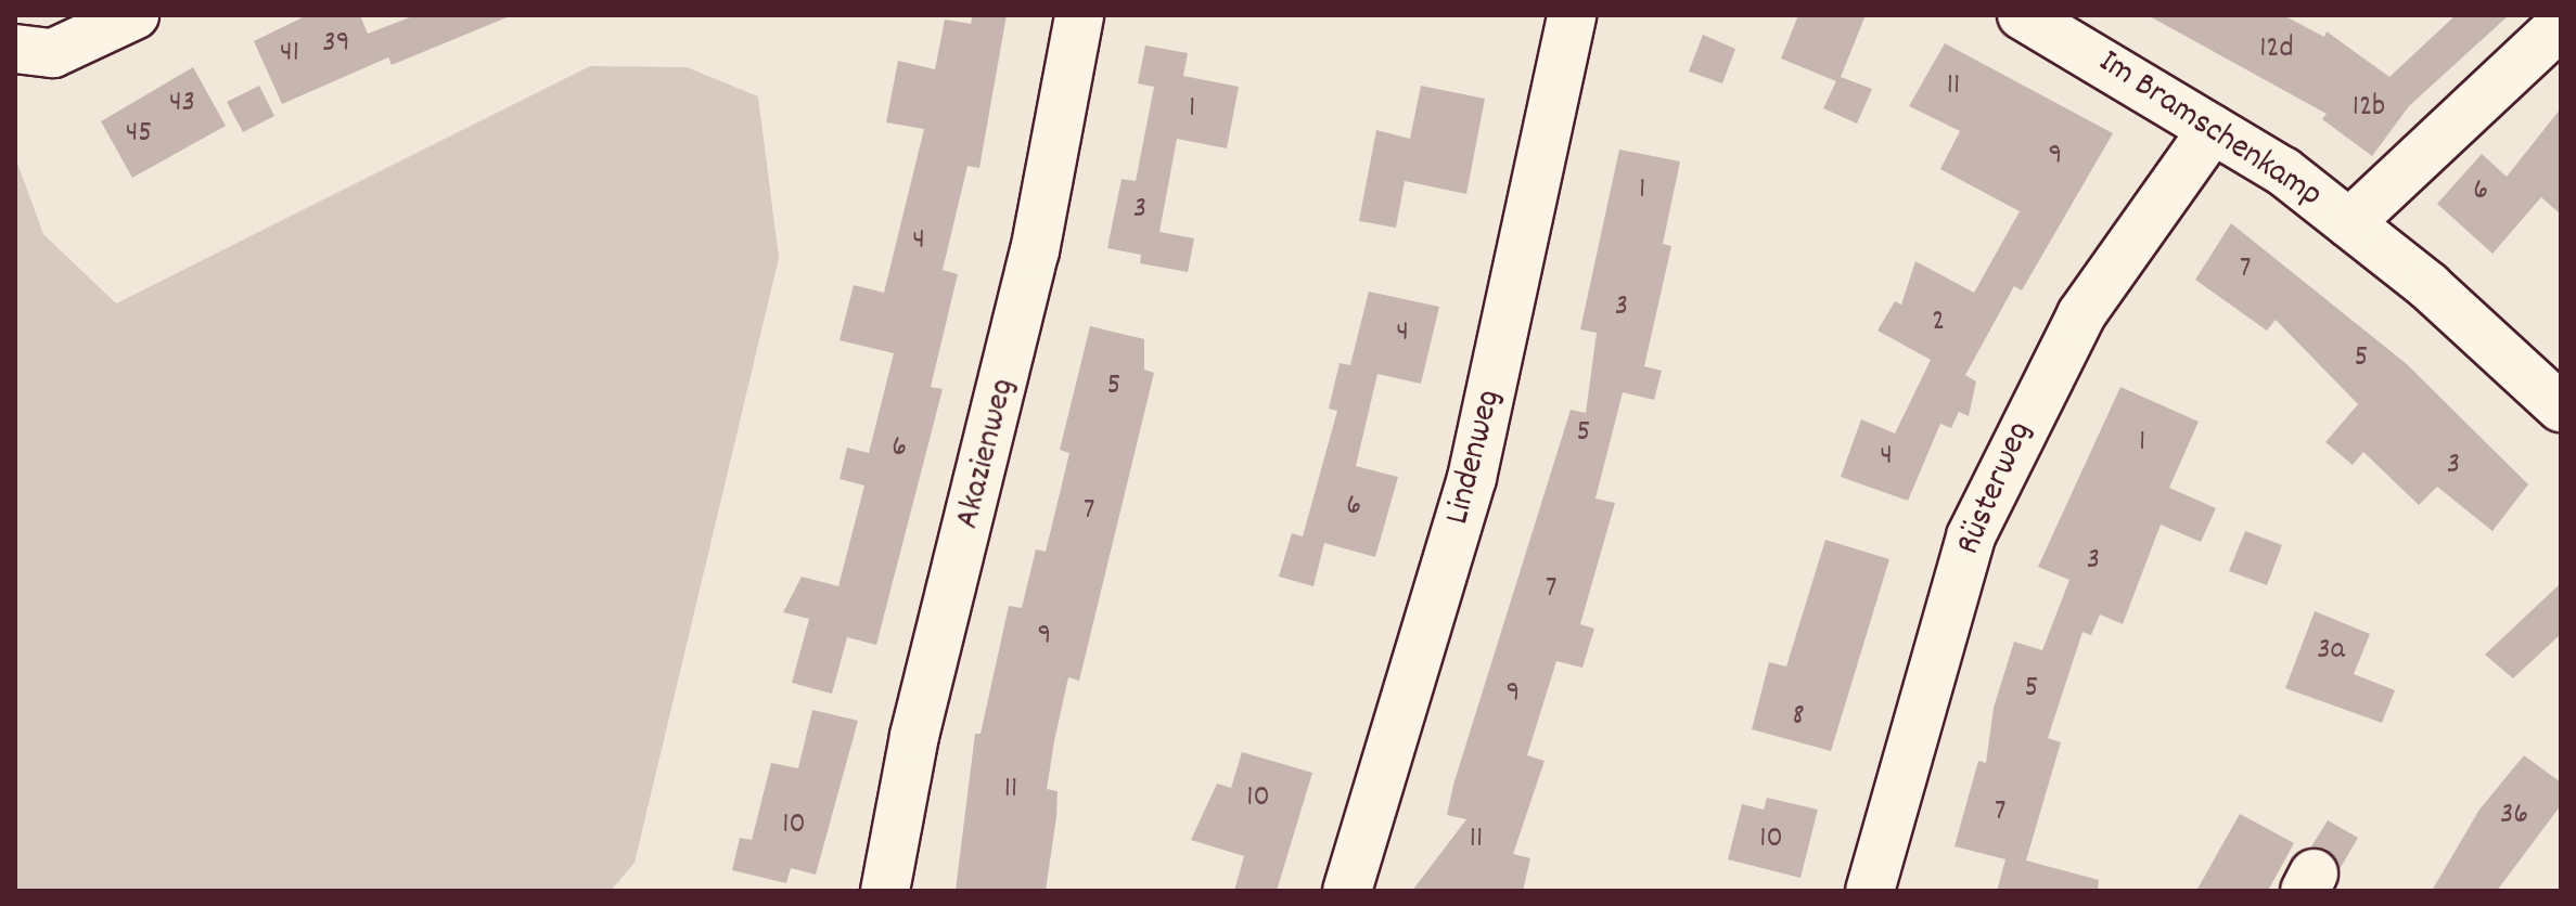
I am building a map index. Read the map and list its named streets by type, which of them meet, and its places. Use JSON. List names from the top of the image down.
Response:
{
  "streets": {
    "street": [
      "Im Bramschenkamp",
      "Akazienweg",
      "Lindenweg",
      "Rüsterweg"
    ]
  },
  "crossings": [
    ["Im Bramschenkamp", "Rüsterweg"]
  ],
  "house_numbers": [
    "39",
    "12d",
    "41",
    "11",
    "43",
    "12b",
    "1",
    "45",
    "9",
    "1",
    "6",
    "3",
    "4",
    "7",
    "3",
    "2",
    "4",
    "5",
    "5",
    "5",
    "1",
    "6",
    "4",
    "3",
    "6",
    "7",
    "3",
    "7",
    "9",
    "3a",
    "5",
    "9",
    "8",
    "11",
    "10",
    "7",
    "36",
    "10",
    "11",
    "10"
  ]
}
